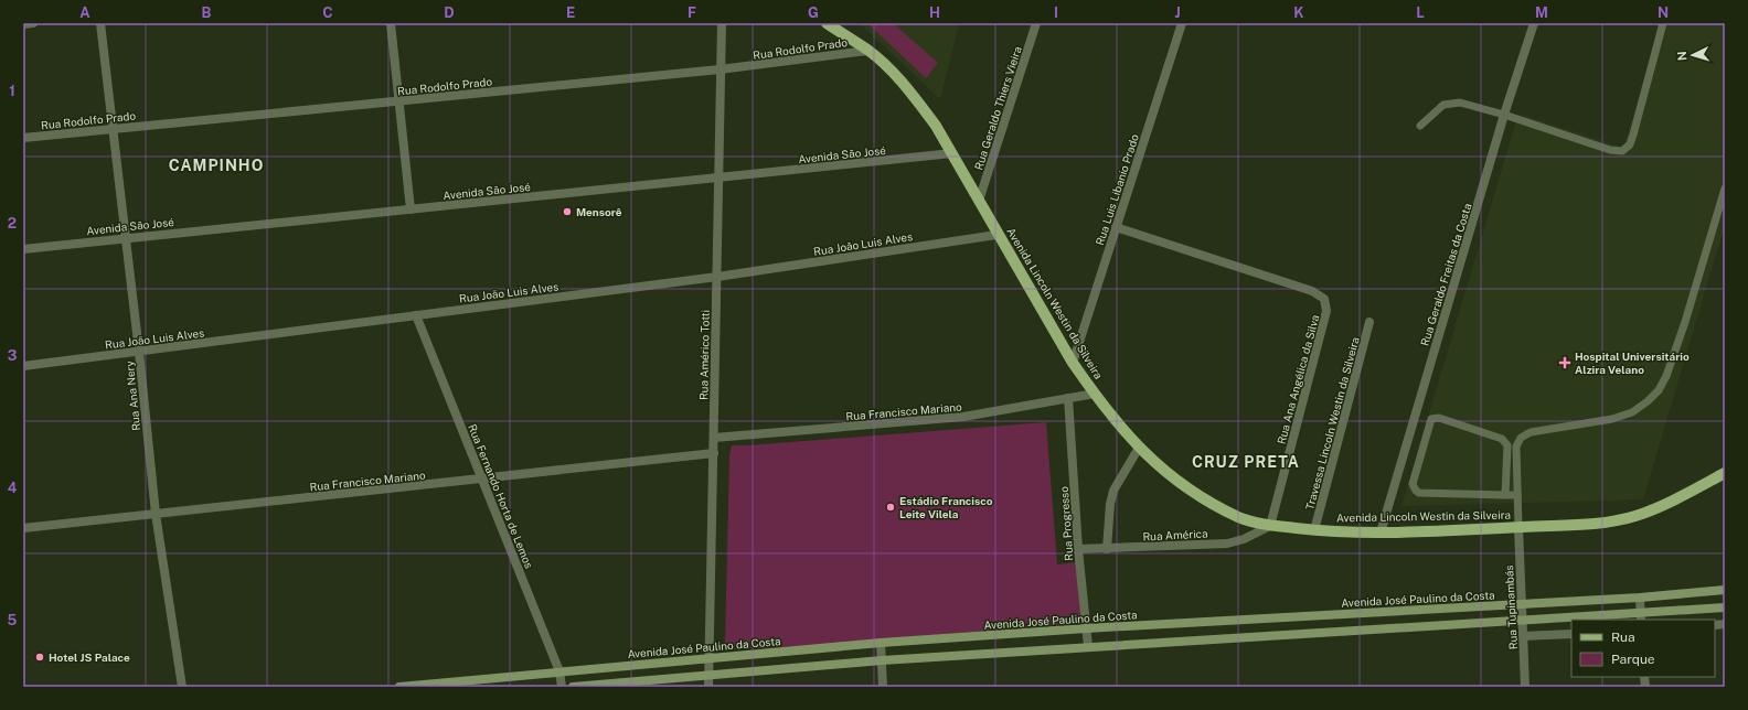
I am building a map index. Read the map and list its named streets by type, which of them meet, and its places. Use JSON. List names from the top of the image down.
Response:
{
  "streets": {
    "main road": ["Avenida Lincoln Westin da Silveira", "Avenida José Paulino da Costa"],
    "street": [
      "Rua Rodolfo Prado",
      "Rua Geraldo Thiers Vieira",
      "Avenida São José",
      "Rua Luis Libanio Prado",
      "Rua João Luis Alves",
      "Rua Geraldo Freitas da Costa",
      "Rua Américo Totti",
      "Rua Ana Angélica da Silva",
      "Rua Ana Nery",
      "Rua Francisco Mariano",
      "Travessa Lincoln Westin da Silveira",
      "Rua Fernando Horta de Lemos",
      "Rua Progresso",
      "Rua América",
      "Rua Tupinambás"
    ]
  },
  "crossings": [
    ["Rua Rodolfo Prado", "Avenida Lincoln Westin da Silveira"],
    ["Rua Rodolfo Prado", "Rua Américo Totti"],
    ["Rua Rodolfo Prado", "Rua Ana Nery"],
    ["Rua Geraldo Thiers Vieira", "Avenida Lincoln Westin da Silveira"],
    ["Avenida São José", "Avenida Lincoln Westin da Silveira"],
    ["Avenida São José", "Rua Américo Totti"],
    ["Avenida São José", "Rua Ana Nery"],
    ["Rua Luis Libanio Prado", "Avenida Lincoln Westin da Silveira"],
    ["Rua Luis Libanio Prado", "Rua Ana Angélica da Silva"],
    ["Rua João Luis Alves", "Avenida Lincoln Westin da Silveira"],
    ["Rua João Luis Alves", "Rua Américo Totti"],
    ["Rua João Luis Alves", "Rua Ana Nery"],
    ["Rua João Luis Alves", "Rua Fernando Horta de Lemos"],
    ["Rua Geraldo Freitas da Costa", "Avenida Lincoln Westin da Silveira"],
    ["Avenida Lincoln Westin da Silveira", "Rua Ana Angélica da Silva"],
    ["Avenida Lincoln Westin da Silveira", "Rua Francisco Mariano"],
    ["Avenida Lincoln Westin da Silveira", "Travessa Lincoln Westin da Silveira"],
    ["Avenida Lincoln Westin da Silveira", "Rua América"],
    ["Avenida Lincoln Westin da Silveira", "Rua Tupinambás"],
    ["Rua Américo Totti", "Rua Francisco Mariano"],
    ["Rua Américo Totti", "Avenida José Paulino da Costa"],
    ["Rua Ana Angélica da Silva", "Rua América"],
    ["Rua Ana Nery", "Rua Francisco Mariano"],
    ["Rua Francisco Mariano", "Rua Fernando Horta de Lemos"],
    ["Rua Francisco Mariano", "Rua Progresso"],
    ["Rua Fernando Horta de Lemos", "Avenida José Paulino da Costa"],
    ["Rua Progresso", "Rua América"],
    ["Rua Progresso", "Avenida José Paulino da Costa"],
    ["Avenida José Paulino da Costa", "Rua Tupinambás"]
  ],
  "districts": ["CAMPINHO", "CRUZ PRETA"],
  "places": {
    "other": ["Mensorê", "Estádio Francisco Leite Vilela", "Hotel JS Palace"],
    "health": ["Hospital Universitário Alzira Velano"]
  },
  "legend": ["Rua", "Parque"],
  "north": "left",
  "grid": {
    "columns": [
      "A",
      "B",
      "C",
      "D",
      "E",
      "F",
      "G",
      "H",
      "I",
      "J",
      "K",
      "L",
      "M",
      "N"
    ],
    "rows": [
      "1",
      "2",
      "3",
      "4",
      "5"
    ]
  }
}
